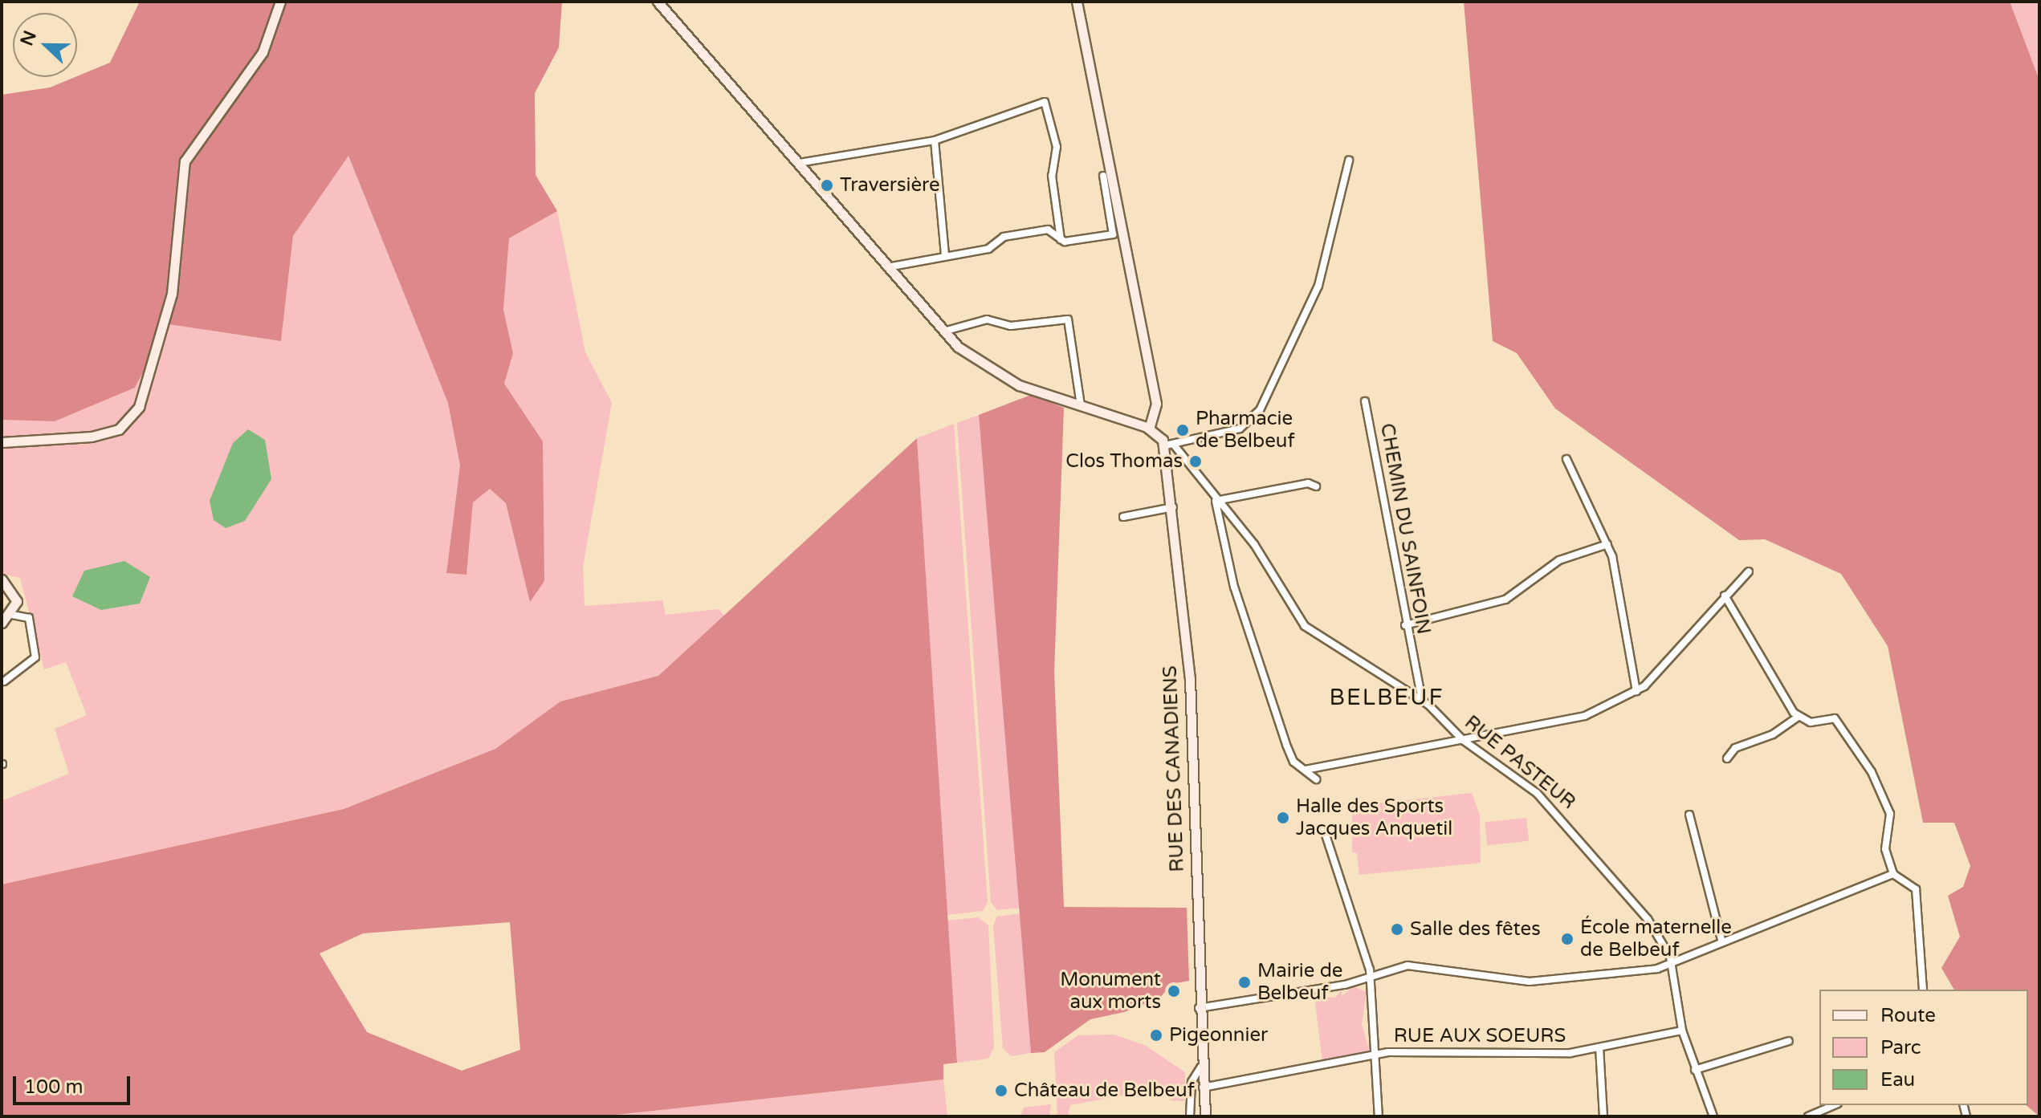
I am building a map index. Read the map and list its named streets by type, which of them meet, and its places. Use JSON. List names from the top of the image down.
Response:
{
  "streets": {
    "street": [
      "CHEMIN DU SAINFOIN",
      "RUE PASTEUR",
      "RUE DES CANADIENS",
      "RUE AUX SOEURS"
    ]
  },
  "crossings": [
    ["CHEMIN DU SAINFOIN", "RUE PASTEUR"],
    ["RUE PASTEUR", "RUE DES CANADIENS"],
    ["RUE PASTEUR", "RUE AUX SOEURS"],
    ["RUE DES CANADIENS", "RUE AUX SOEURS"]
  ],
  "districts": ["BELBEUF"],
  "places": [
    "Traversière",
    "Pharmacie de Belbeuf",
    "Clos Thomas",
    "Halle des Sports Jacques Anquetil",
    "Salle des fêtes",
    "École maternelle de Belbeuf",
    "Mairie de Belbeuf",
    "Monument aux morts",
    "Pigeonnier",
    "Château de Belbeuf"
  ],
  "legend": ["Route", "Parc", "Eau"],
  "scale_bar": "100 m",
  "north": "left"
}
